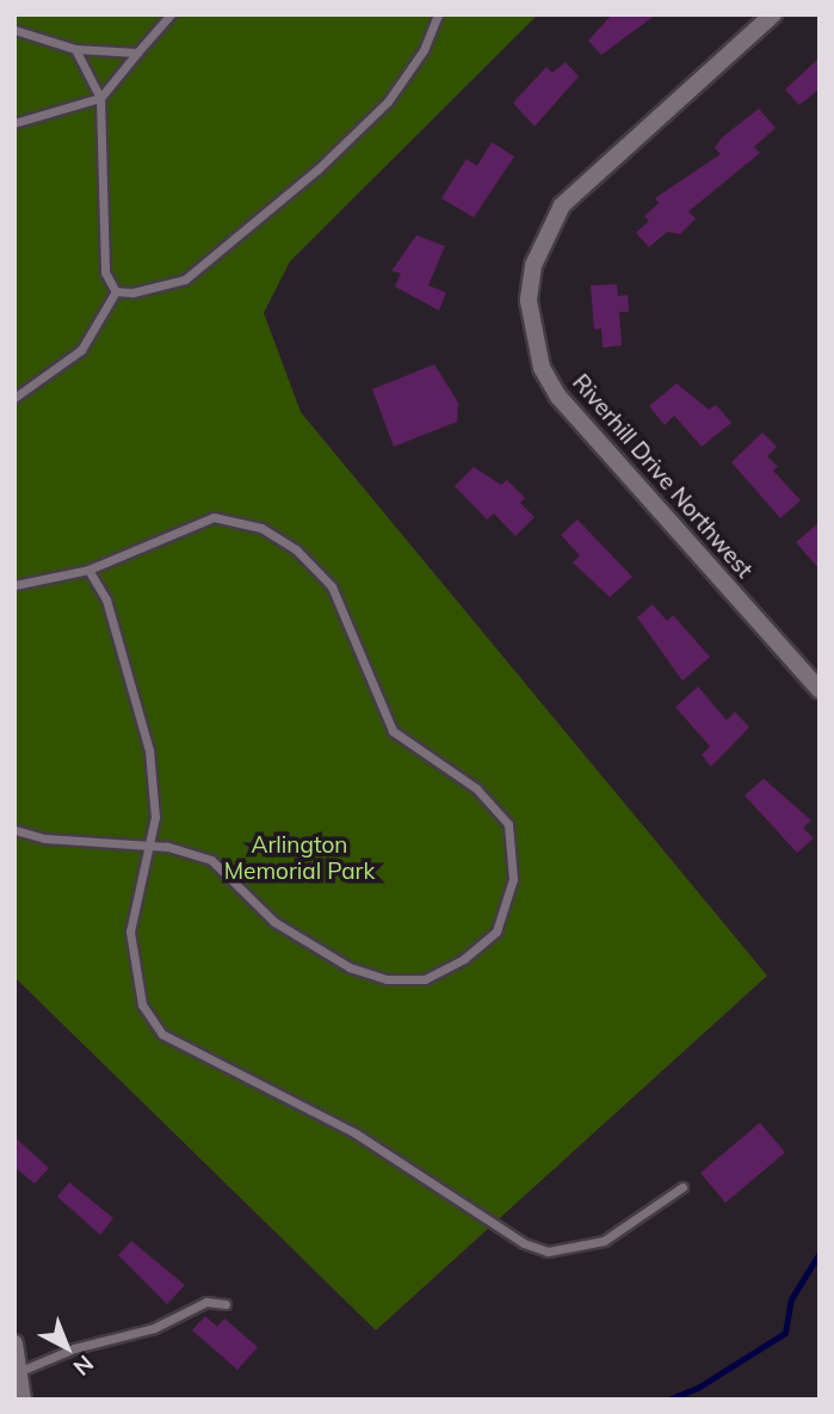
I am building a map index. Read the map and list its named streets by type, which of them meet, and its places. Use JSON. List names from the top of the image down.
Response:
{
  "streets": {
    "street": ["Riverhill Drive Northwest"]
  },
  "parks": ["Arlington Memorial Park"],
  "north": "bottom right"
}
